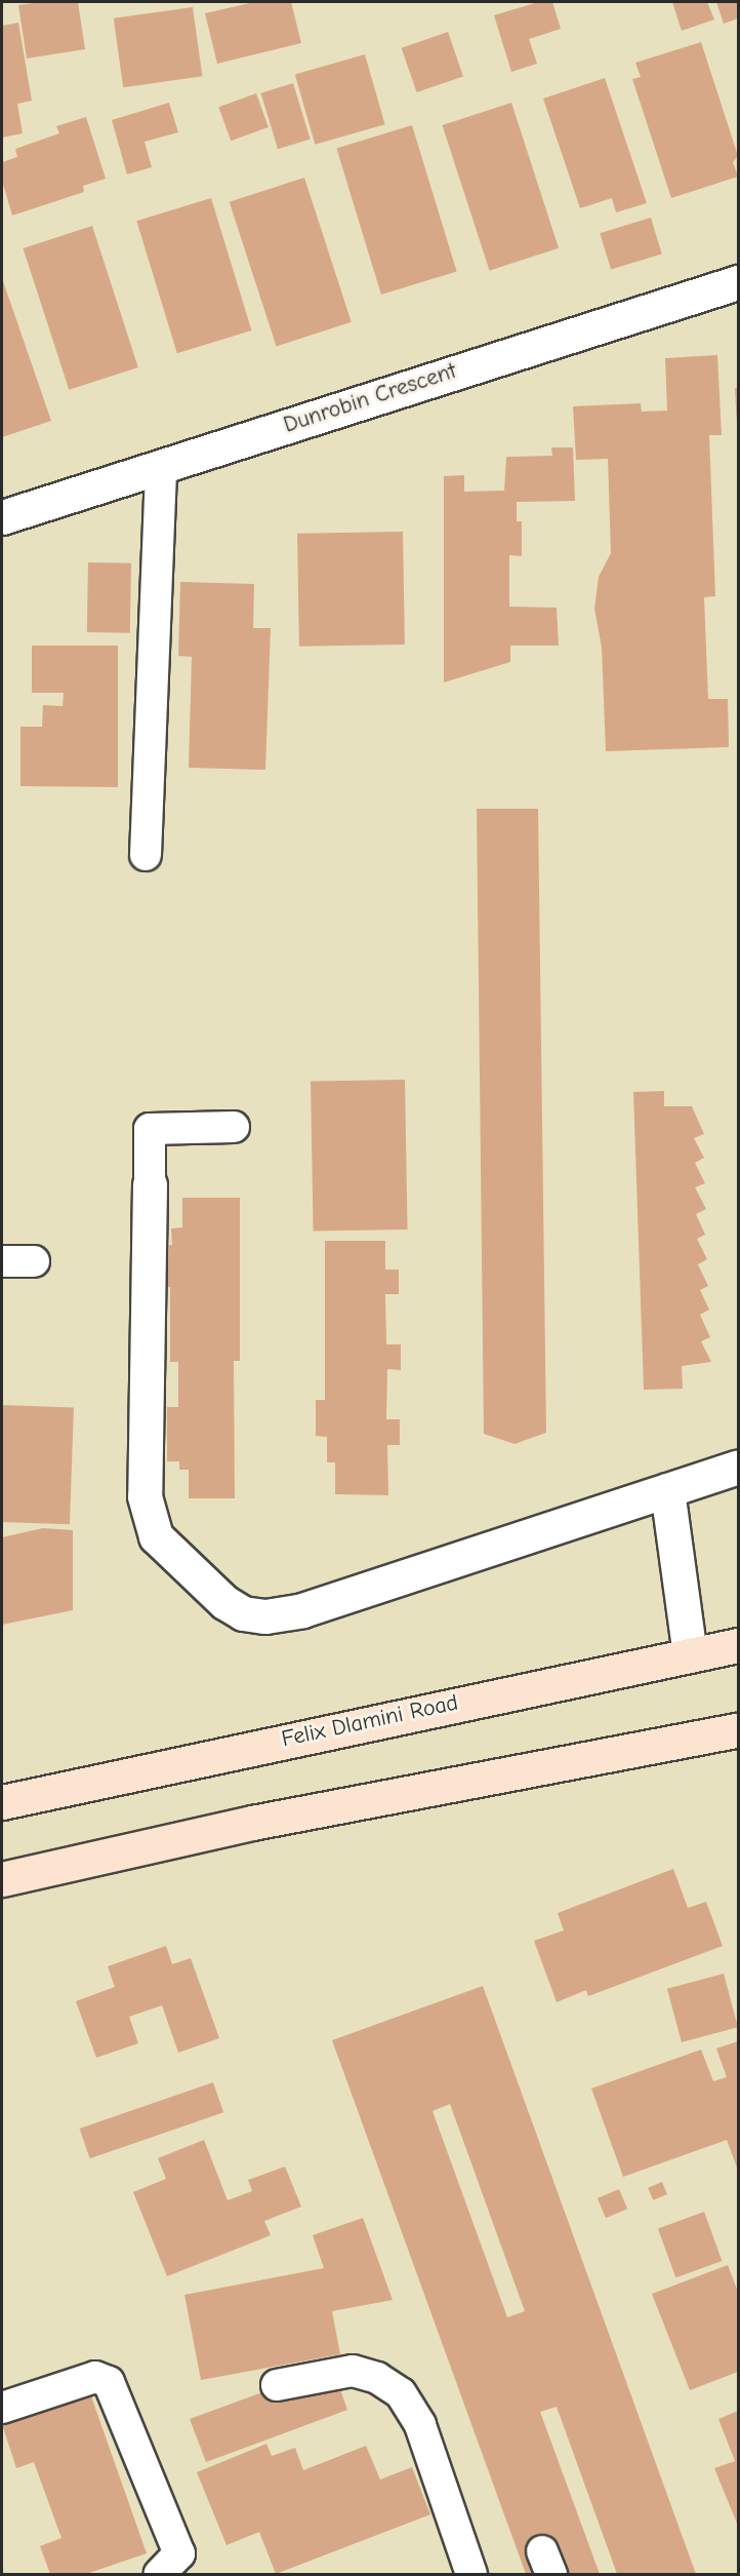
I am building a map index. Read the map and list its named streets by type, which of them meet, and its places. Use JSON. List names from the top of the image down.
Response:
{
  "streets": {
    "main road": ["Felix Dlamini Road"],
    "street": ["Dunrobin Crescent"]
  }
}
